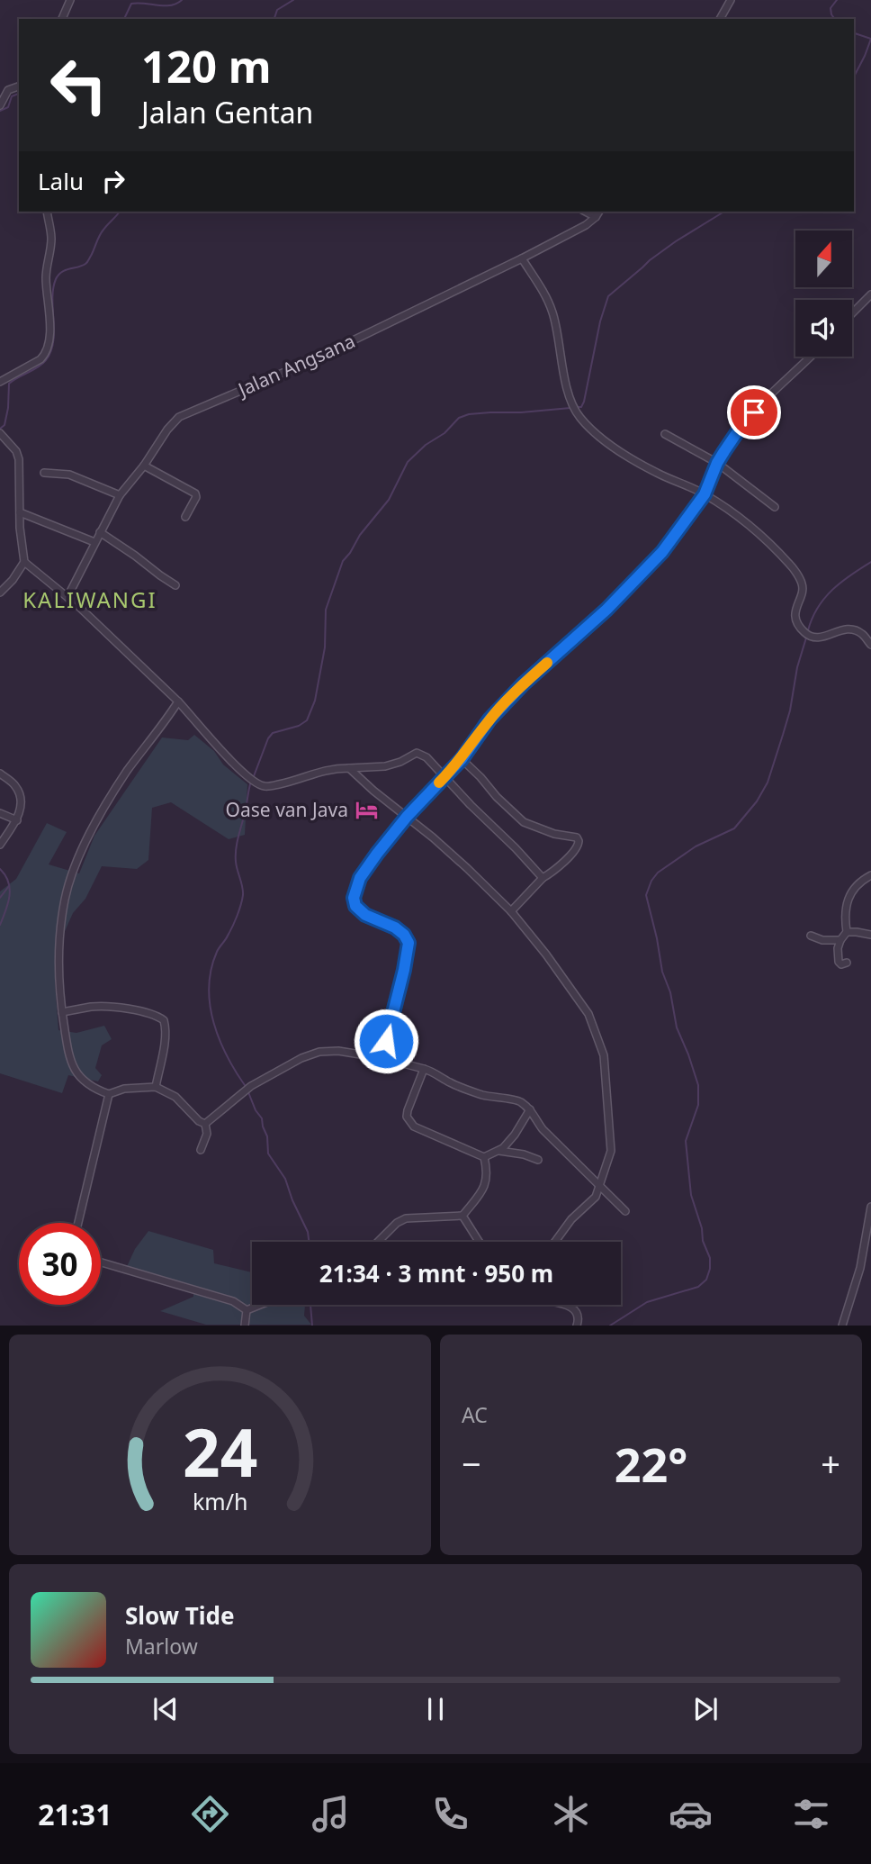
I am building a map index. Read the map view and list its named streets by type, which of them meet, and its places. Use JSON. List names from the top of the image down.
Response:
{
  "streets": {
    "street": ["Jalan Angsana"]
  },
  "districts": ["KALIWANGI"],
  "places": {
    "hotel": ["Oase van Java"]
  },
  "north": "top",
  "page": {
    "turn": ["120 m", "Jalan Gentan"],
    "then": "Lalu",
    "limit": "30",
    "trip": "21:34 · 3 mnt · 950 m",
    "tile": "AC",
    "heat": ["−", "22°", "+"],
    "song": ["Slow Tide", "Marlow"],
    "tabs": "21:31",
    "gauge": ["24", "km/h"]
  }
}
